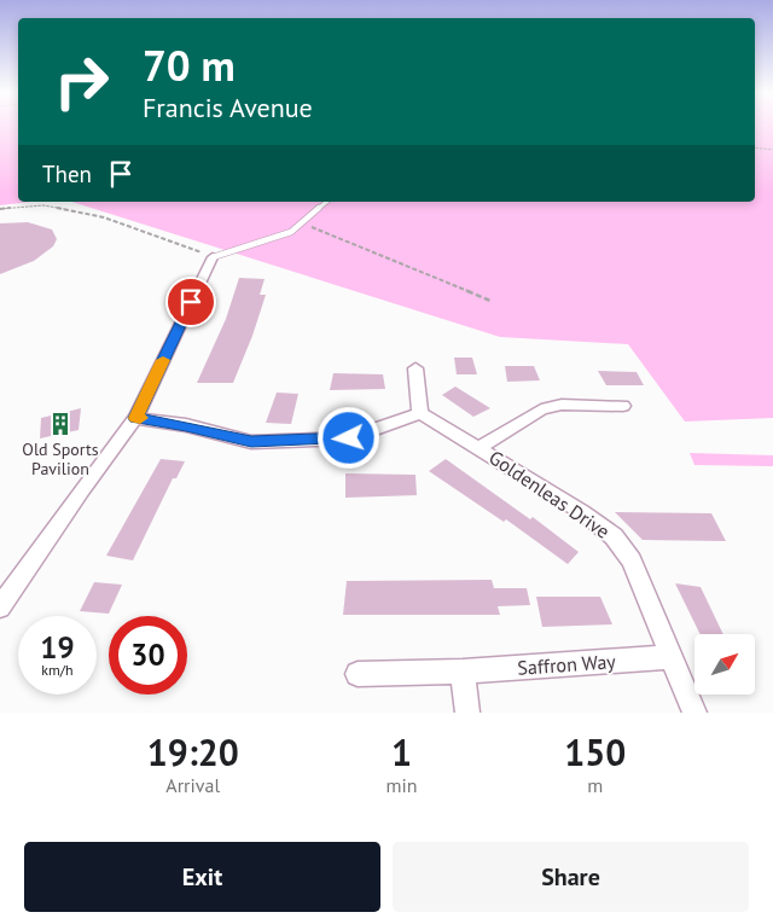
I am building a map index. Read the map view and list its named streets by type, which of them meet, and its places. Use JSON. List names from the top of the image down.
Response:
{
  "streets": {
    "street": ["Goldenleas Drive", "Saffron Way"]
  },
  "crossings": [
    ["Goldenleas Drive", "Saffron Way"]
  ],
  "places": {
    "building": ["Old Sports Pavilion"]
  },
  "north": "top right",
  "page": {
    "turn": ["70 m", "Francis Avenue"],
    "then": "Then",
    "speed": "19 km/h",
    "limit": "30",
    "eta": [
      "19:20",
      "Arrival",
      "1",
      "min",
      "150",
      "m"
    ],
    "buttons": ["Exit", "Share"]
  }
}
